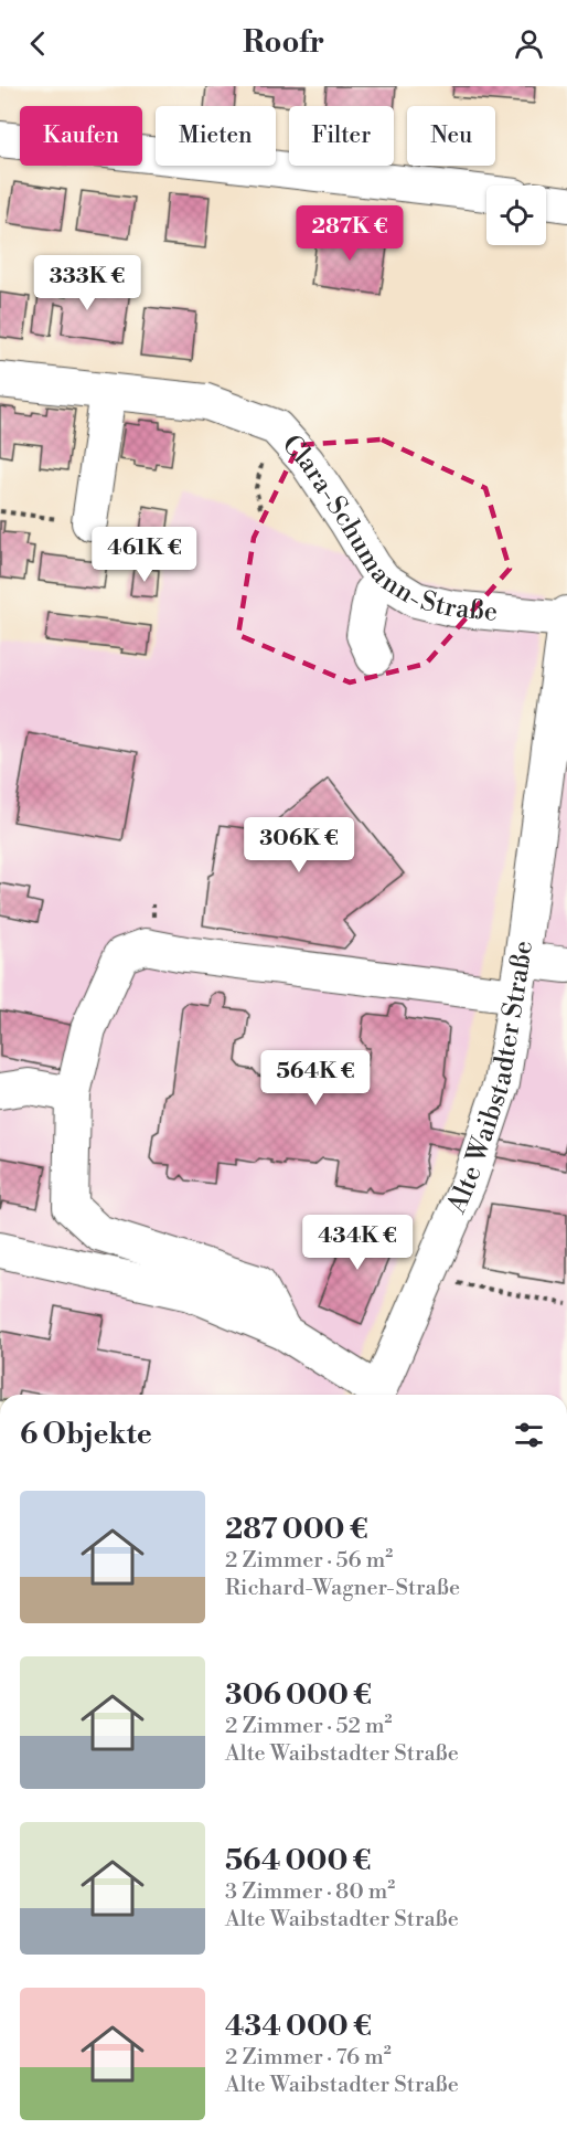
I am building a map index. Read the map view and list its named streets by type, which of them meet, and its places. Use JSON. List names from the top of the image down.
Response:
{
  "streets": {
    "street": ["Clara-Schumann-Straße", "Alte Waibstadter Straße"]
  },
  "crossings": [
    ["Clara-Schumann-Straße", "Alte Waibstadter Straße"]
  ],
  "page": {
    "header": "Roofr",
    "chip": [
      "Kaufen",
      "Mieten",
      "Filter",
      "Neu"
    ],
    "price": [
      "287K €",
      "333K €",
      "461K €",
      "306K €",
      "564K €",
      "434K €"
    ],
    "heading": "6 Objekte",
    "list": [
      {
        "name": "287 000 €",
        "note": "2 Zimmer · 56 m² · Richard-Wagner-Straße"
      },
      {
        "name": "306 000 €",
        "note": "2 Zimmer · 52 m² · Alte Waibstadter Straße"
      },
      {
        "name": "564 000 €",
        "note": "3 Zimmer · 80 m² · Alte Waibstadter Straße"
      },
      {
        "name": "434 000 €",
        "note": "2 Zimmer · 76 m² · Alte Waibstadter Straße"
      }
    ]
  }
}
